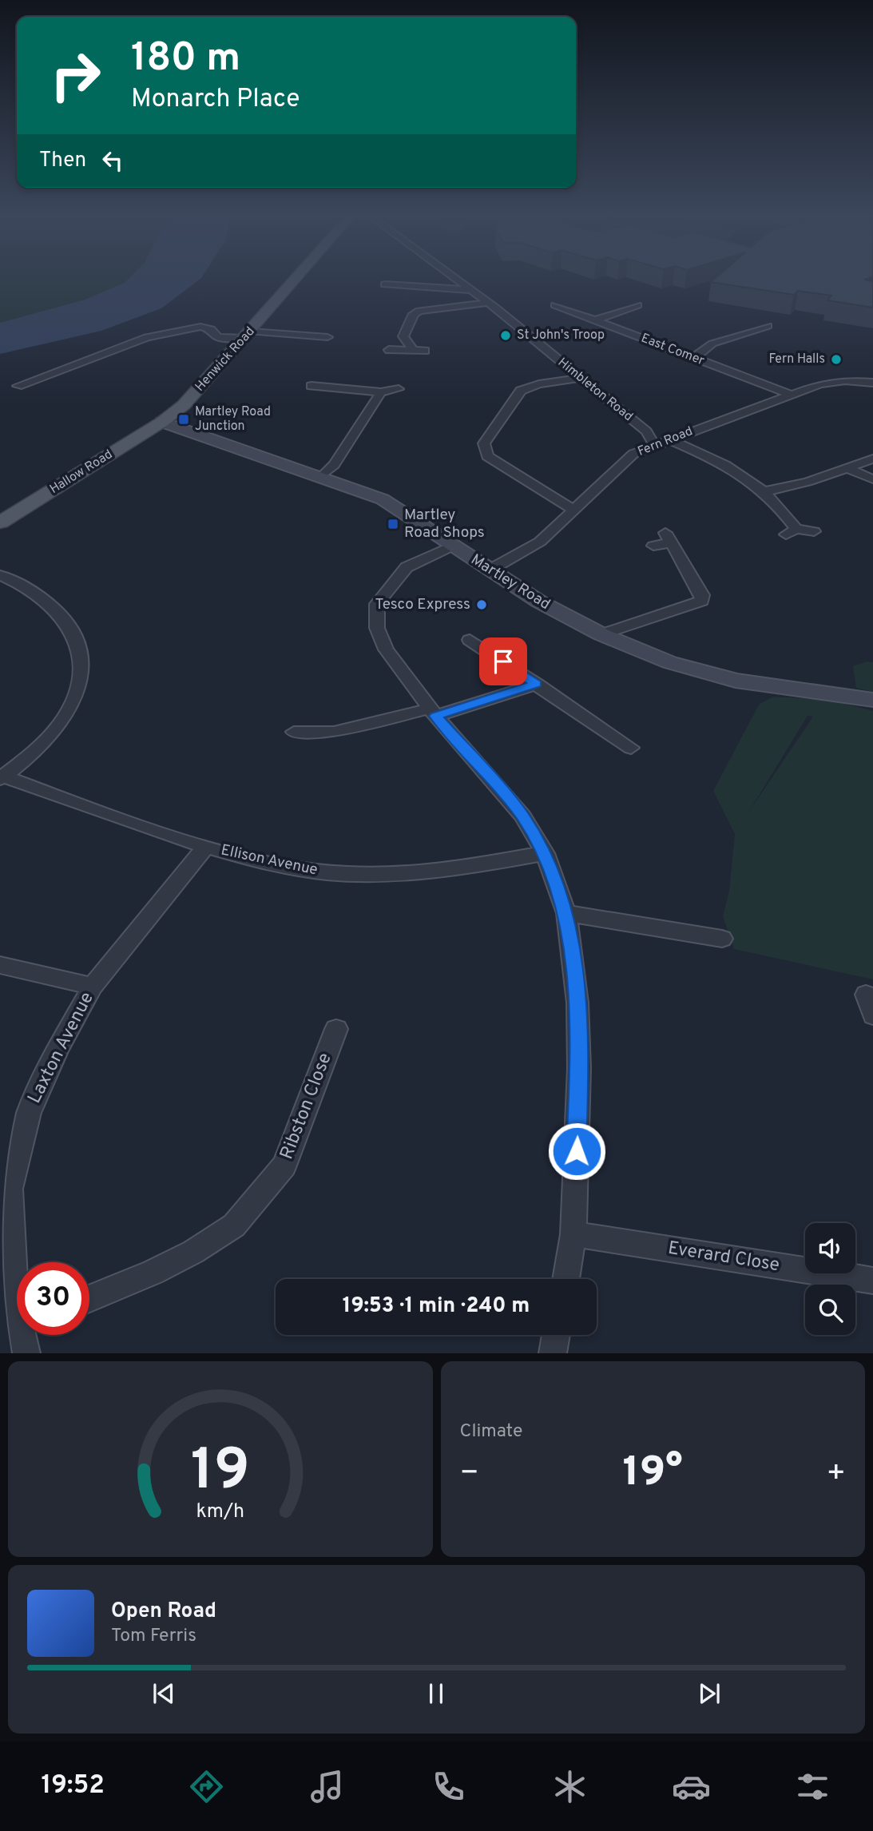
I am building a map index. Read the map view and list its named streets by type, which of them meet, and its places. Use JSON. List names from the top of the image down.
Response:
{
  "streets": {
    "main road": ["Henwick Road", "Hallow Road", "Martley Road"],
    "street": [
      "East Comer",
      "Himbleton Road",
      "Fern Road",
      "Ellison Avenue",
      "Laxton Avenue",
      "Ribston Close",
      "Everard Close"
    ]
  },
  "crossings": [
    ["East Comer", "Fern Road"],
    ["Henwick Road", "Hallow Road"],
    ["Henwick Road", "Martley Road"],
    ["Himbleton Road", "Fern Road"],
    ["Fern Road", "Martley Road"],
    ["Hallow Road", "Martley Road"],
    ["Ellison Avenue", "Laxton Avenue"]
  ],
  "places": {
    "other": ["St John's Troop", "Fern Halls", "Tesco Express"],
    "transit": ["Martley Road Junction", "Martley Road Shops"]
  },
  "page": {
    "turn": ["180 m", "Monarch Place"],
    "then": "Then",
    "limit": "30",
    "trip": "19:53 · 1 min · 240 m",
    "tile": "Climate",
    "heat": ["−", "19°", "+"],
    "song": ["Open Road", "Tom Ferris"],
    "tabs": "19:52",
    "gauge": ["19", "km/h"]
  }
}
